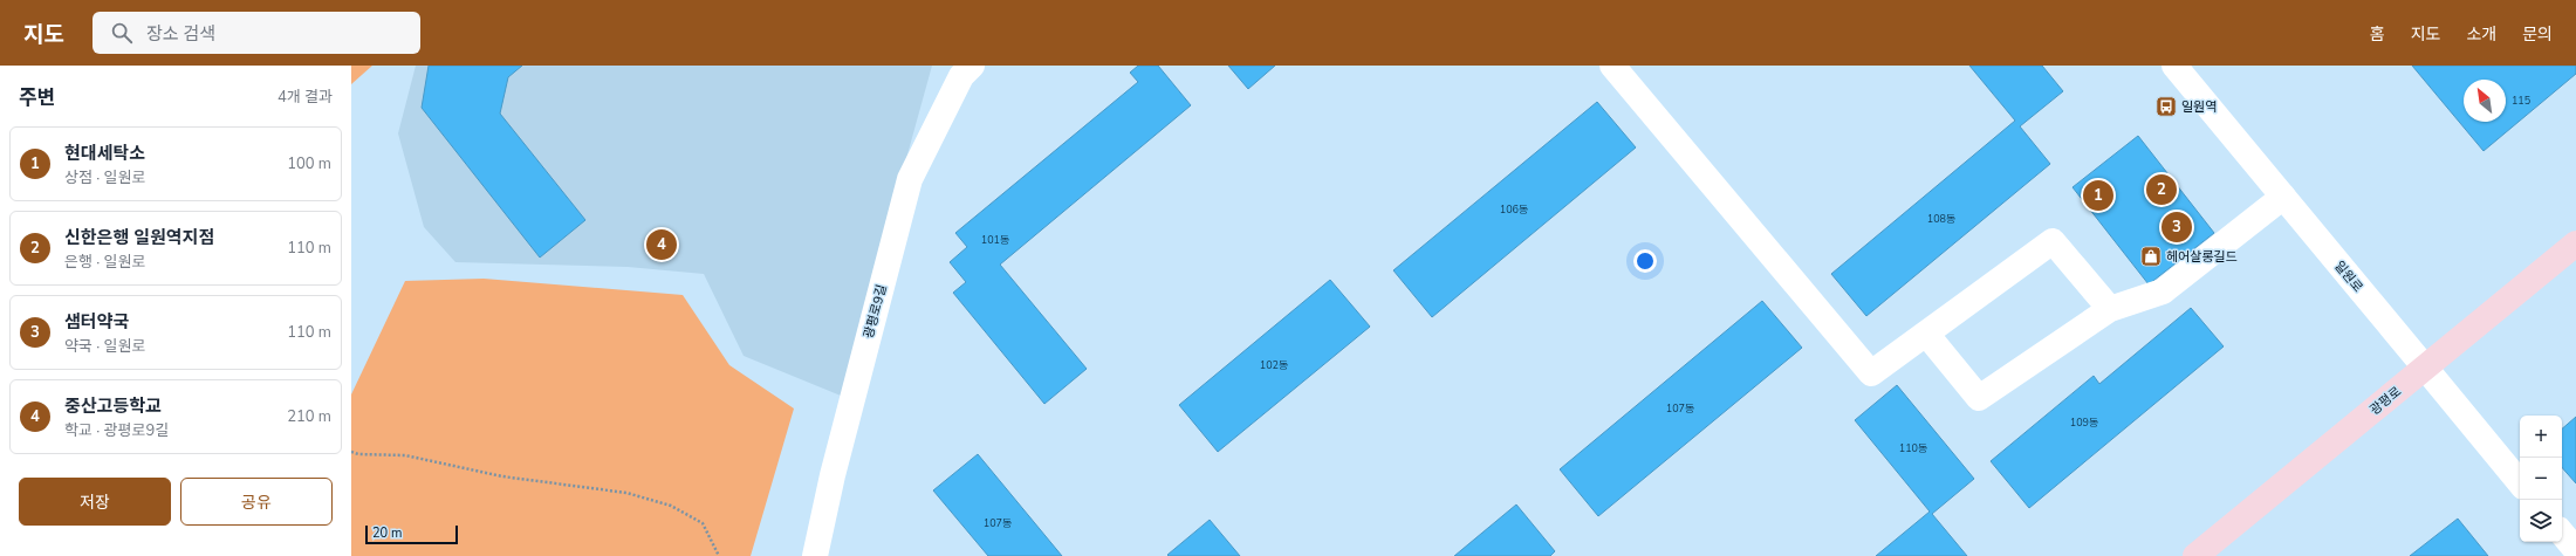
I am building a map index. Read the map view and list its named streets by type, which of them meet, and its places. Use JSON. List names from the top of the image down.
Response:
{
  "streets": {
    "main road": ["광평로"],
    "street": ["일원로", "광평로9길"]
  },
  "crossings": [
    ["일원로", "광평로"]
  ],
  "places": {
    "bus stop": ["일원역"],
    "shop": ["헤어살롱길드"]
  },
  "house_numbers": [
    "115",
    "106동",
    "108동",
    "101동",
    "102동",
    "107동",
    "109동",
    "110동",
    "107동"
  ],
  "scale_bar": "20 m",
  "north": "top left",
  "page": {
    "header": "지도",
    "search": "장소 검색",
    "nav": [
      "홈",
      "지도",
      "소개",
      "문의"
    ],
    "heading": ["주변", "4개 결과"],
    "list": [
      {
        "mark": "1",
        "name": "현대세탁소",
        "note": "상점 · 일원로",
        "value": "100 m"
      },
      {
        "mark": "2",
        "name": "신한은행 일원역지점",
        "note": "은행 · 일원로",
        "value": "110 m"
      },
      {
        "mark": "3",
        "name": "샘터약국",
        "note": "약국 · 일원로",
        "value": "110 m"
      },
      {
        "mark": "4",
        "name": "중산고등학교",
        "note": "학교 · 광평로9길",
        "value": "210 m"
      }
    ],
    "pins": [
      "2",
      "1",
      "3",
      "4"
    ],
    "map_buttons": ["+", "−"],
    "buttons": ["저장", "공유"],
    "scale": "20 m"
  }
}
